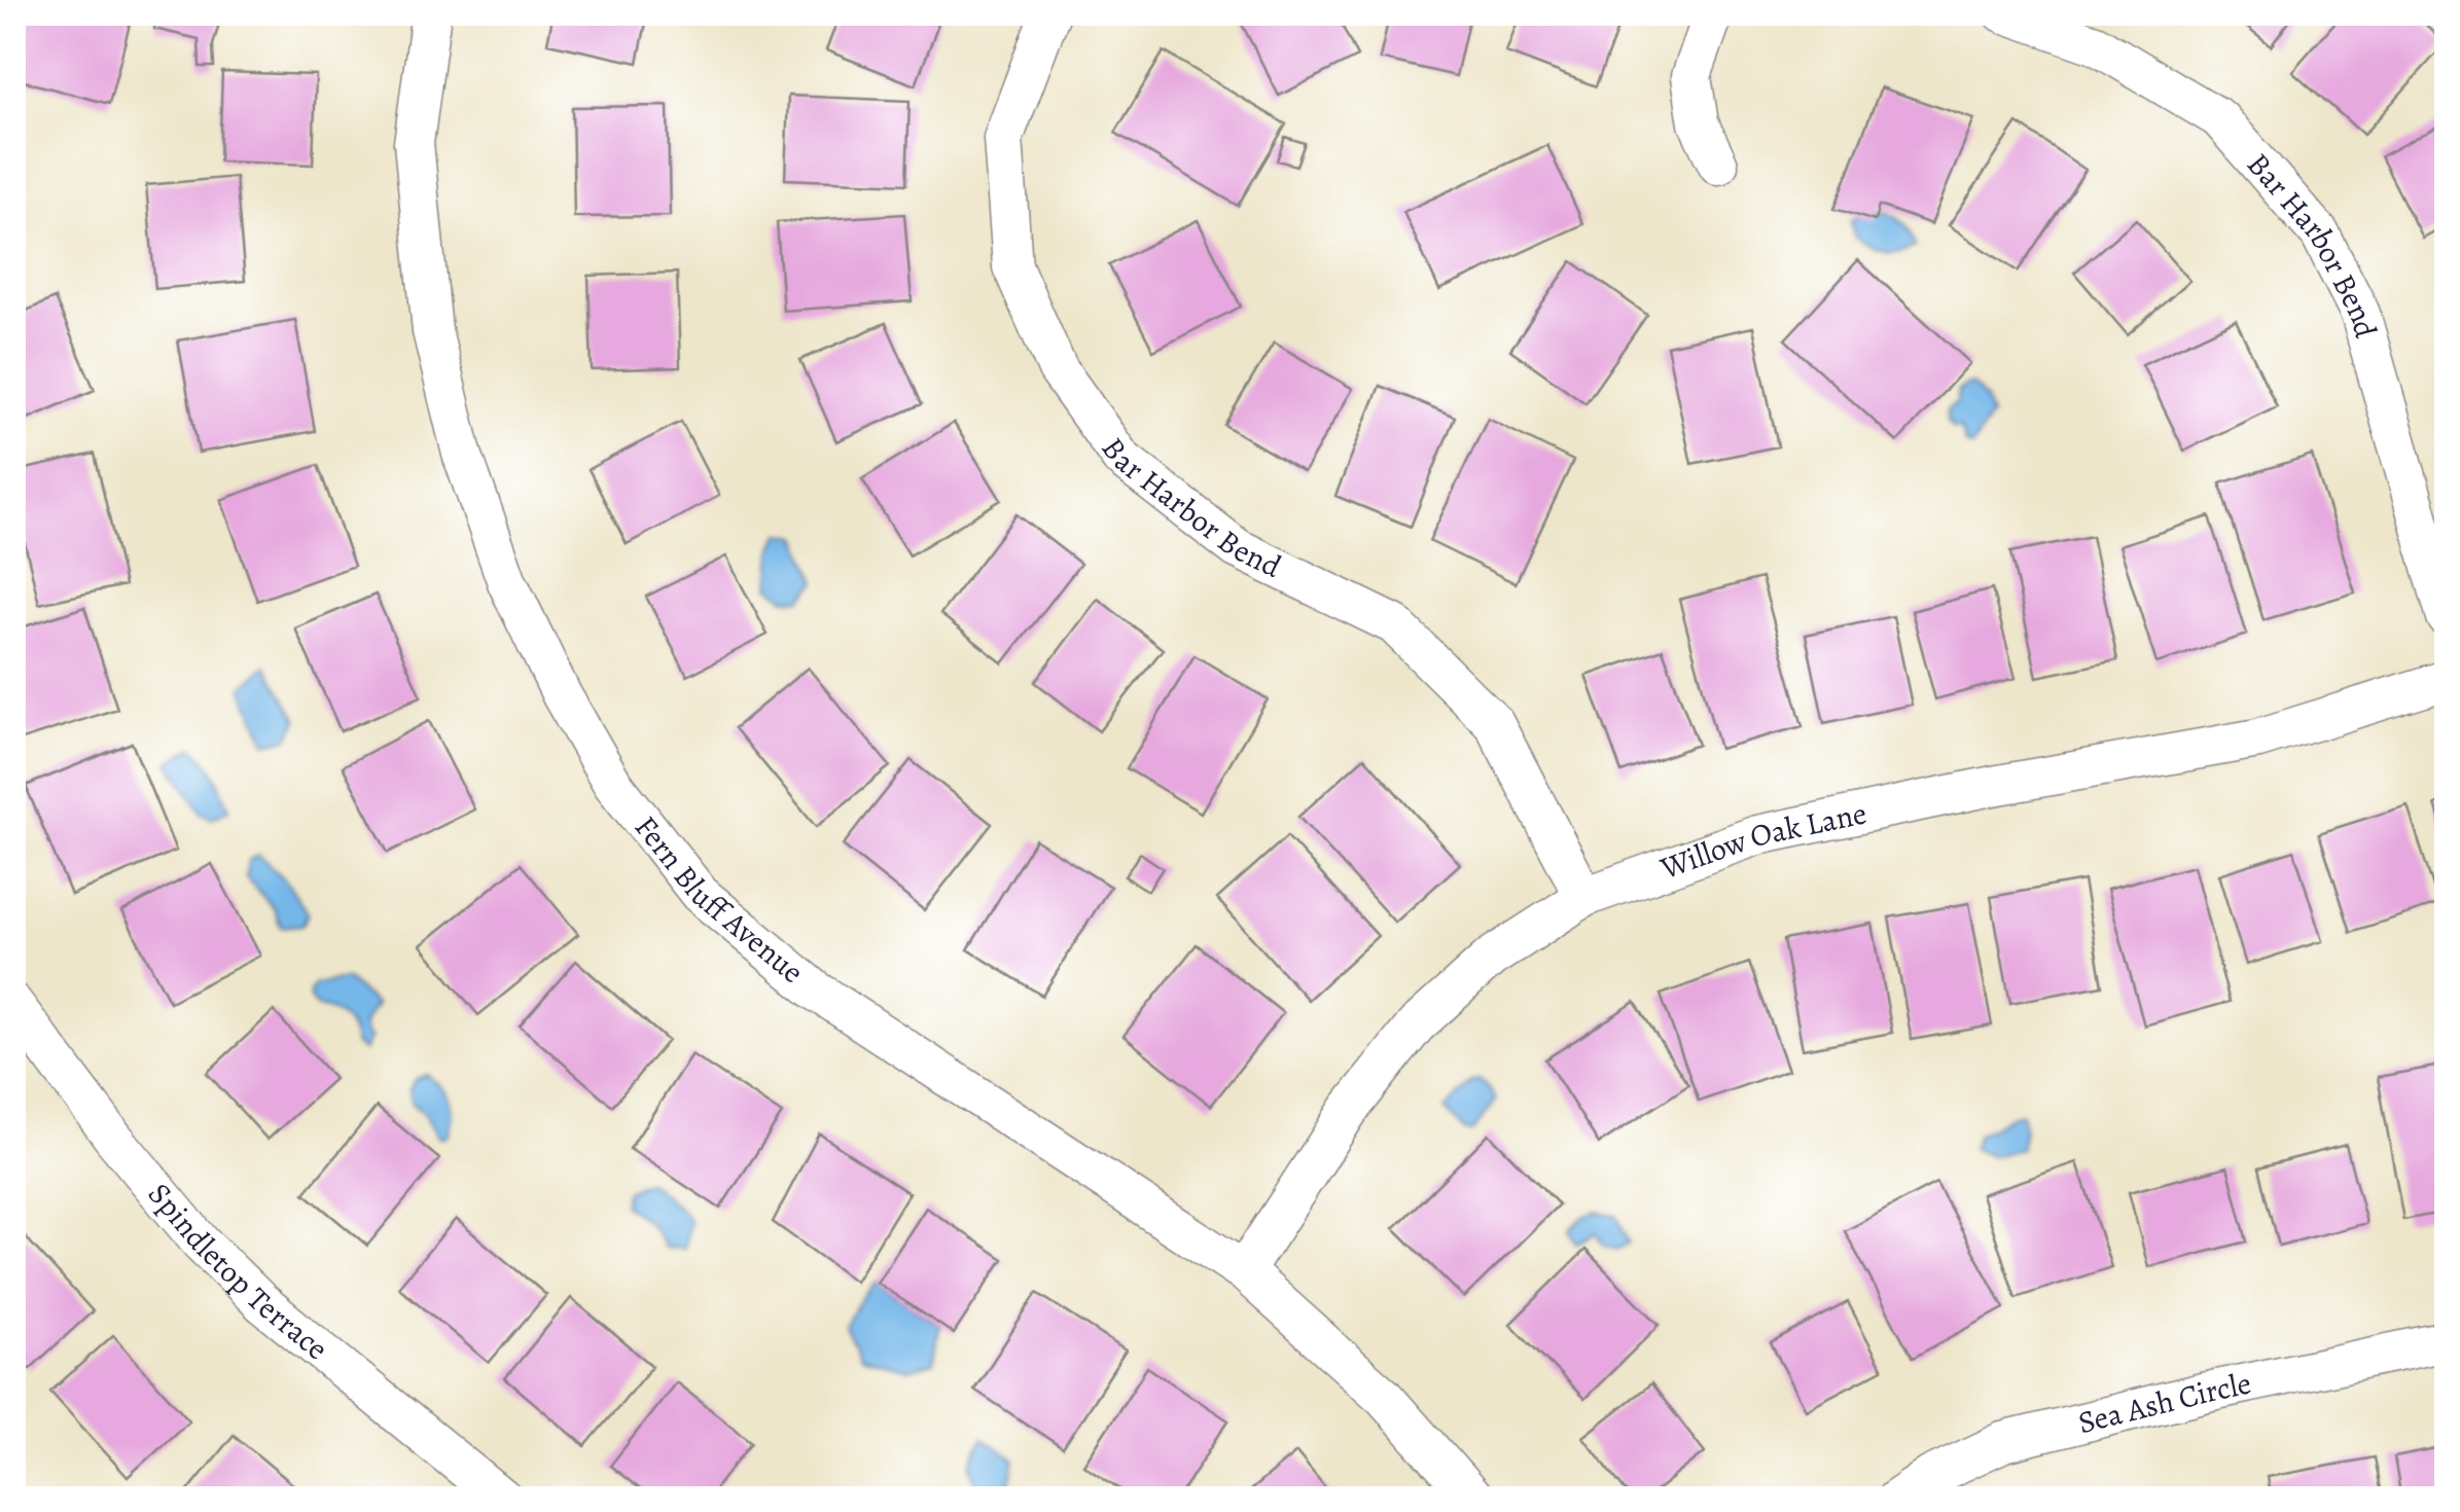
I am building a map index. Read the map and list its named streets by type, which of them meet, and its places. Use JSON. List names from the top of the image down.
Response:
{
  "streets": {
    "street": [
      "Bar Harbor Bend",
      "Willow Oak Lane",
      "Fern Bluff Avenue",
      "Spindletop Terrace",
      "Sea Ash Circle"
    ]
  },
  "crossings": [
    ["Bar Harbor Bend", "Willow Oak Lane"],
    ["Willow Oak Lane", "Fern Bluff Avenue"]
  ]
}
